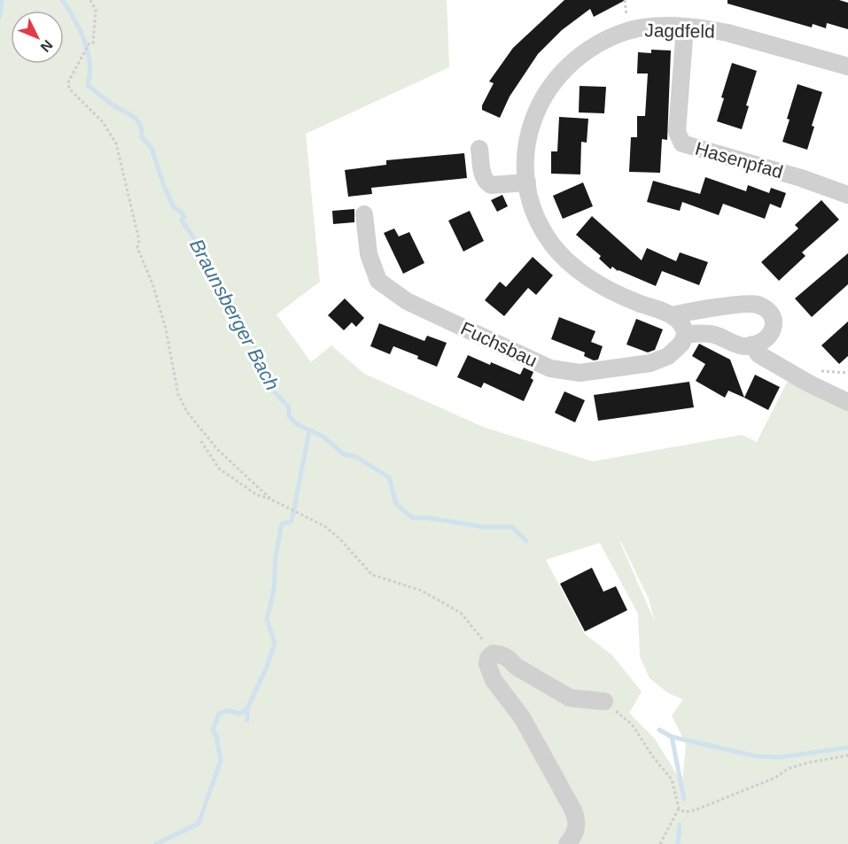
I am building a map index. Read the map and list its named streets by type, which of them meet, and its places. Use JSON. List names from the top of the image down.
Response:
{
  "streets": {
    "street": ["Jagdfeld", "Hasenpfad", "Fuchsbau"]
  },
  "crossings": [
    ["Jagdfeld", "Hasenpfad"]
  ],
  "water": ["Braunsberger Bach"],
  "north": "bottom right"
}
